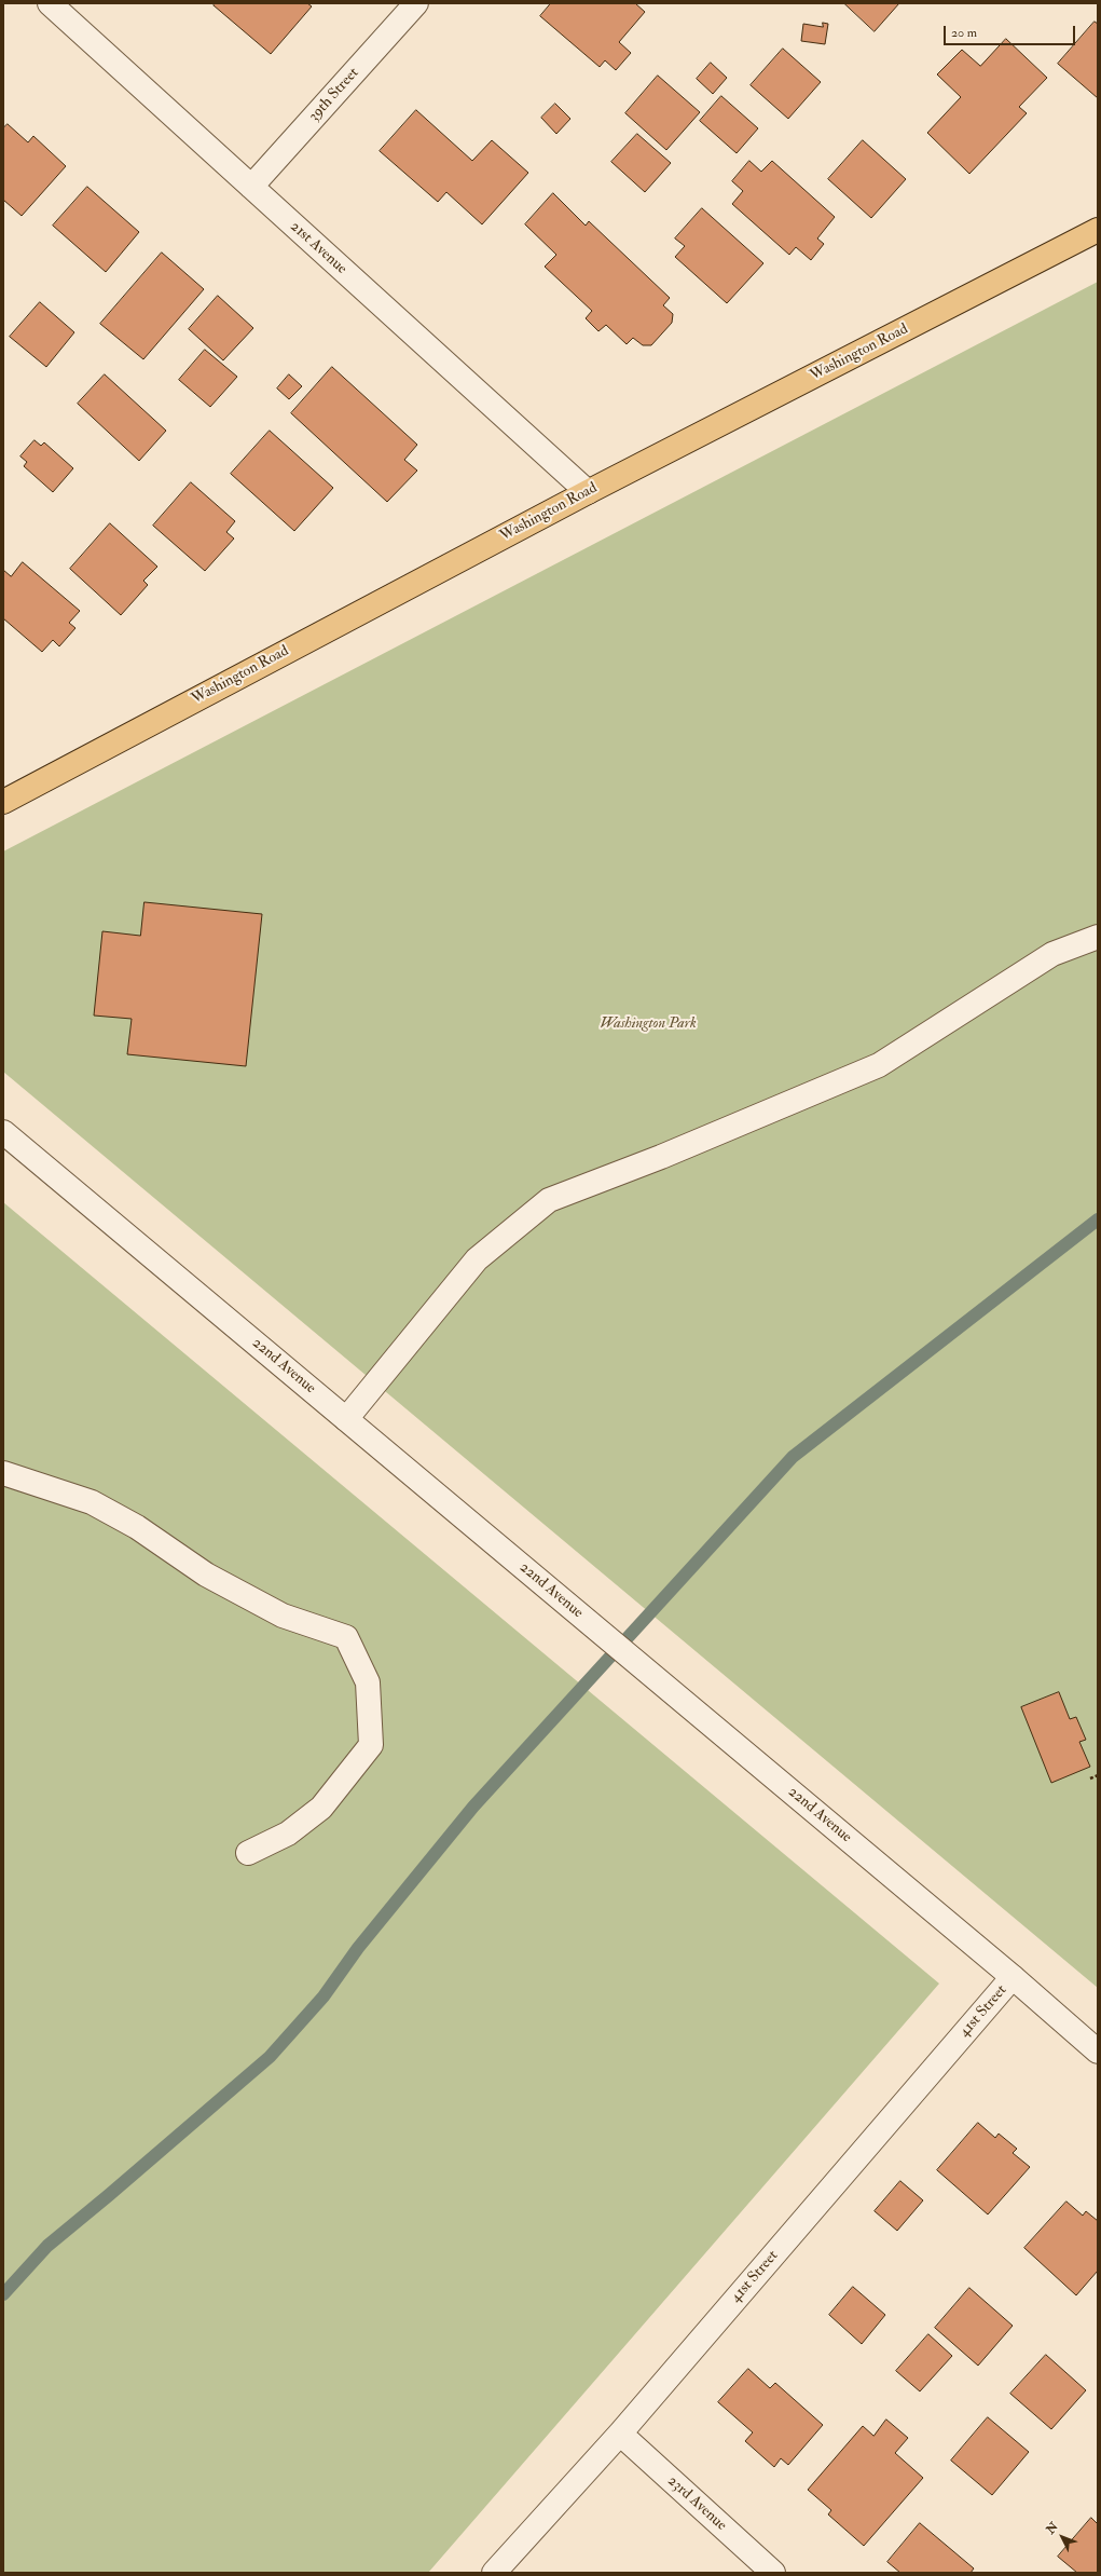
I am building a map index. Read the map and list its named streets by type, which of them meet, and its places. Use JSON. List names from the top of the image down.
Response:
{
  "streets": {
    "main road": ["Washington Road"],
    "street": [
      "39th Street",
      "21st Avenue",
      "22nd Avenue",
      "41st Street",
      "23rd Avenue"
    ]
  },
  "crossings": [
    ["39th Street", "21st Avenue"],
    ["21st Avenue", "Washington Road"],
    ["22nd Avenue", "41st Street"],
    ["41st Street", "23rd Avenue"]
  ],
  "parks": ["Washington Park"],
  "scale_bar": "20 m",
  "north": "top left"
}
